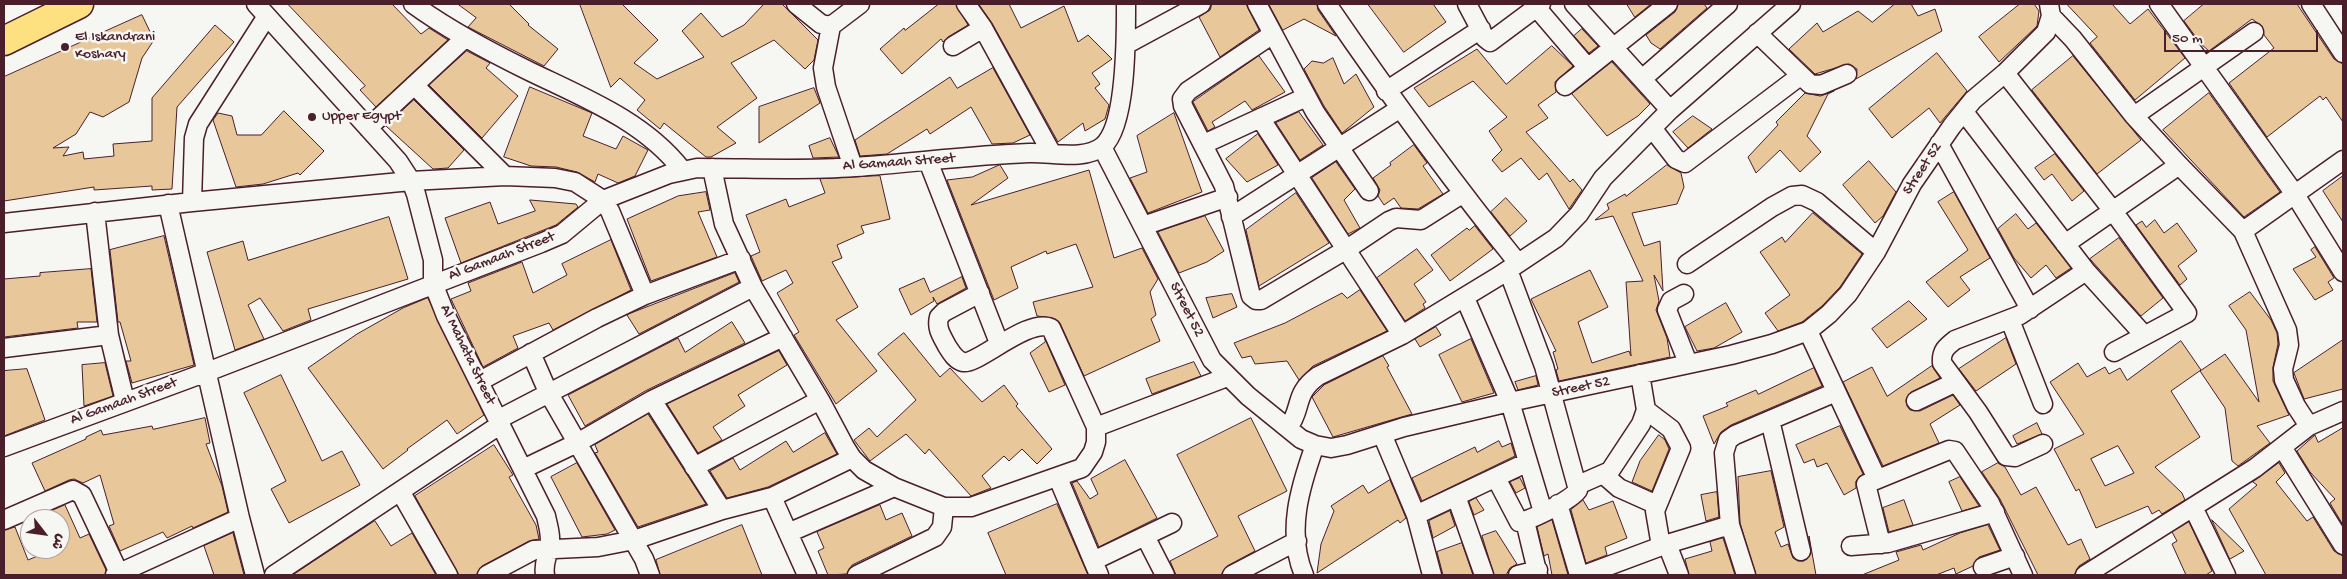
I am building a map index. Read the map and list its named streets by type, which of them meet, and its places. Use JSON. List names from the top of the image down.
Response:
{
  "streets": {
    "street": ["Al Gamaah Street", "Street 52", "Al Mahata Street"]
  },
  "crossings": [
    ["Al Gamaah Street", "Street 52"],
    ["Al Gamaah Street", "Al Mahata Street"]
  ],
  "places": ["El Iskandrani Koshary", "Upper Egypt"],
  "scale_bar": "50 m",
  "north": "bottom right"
}
